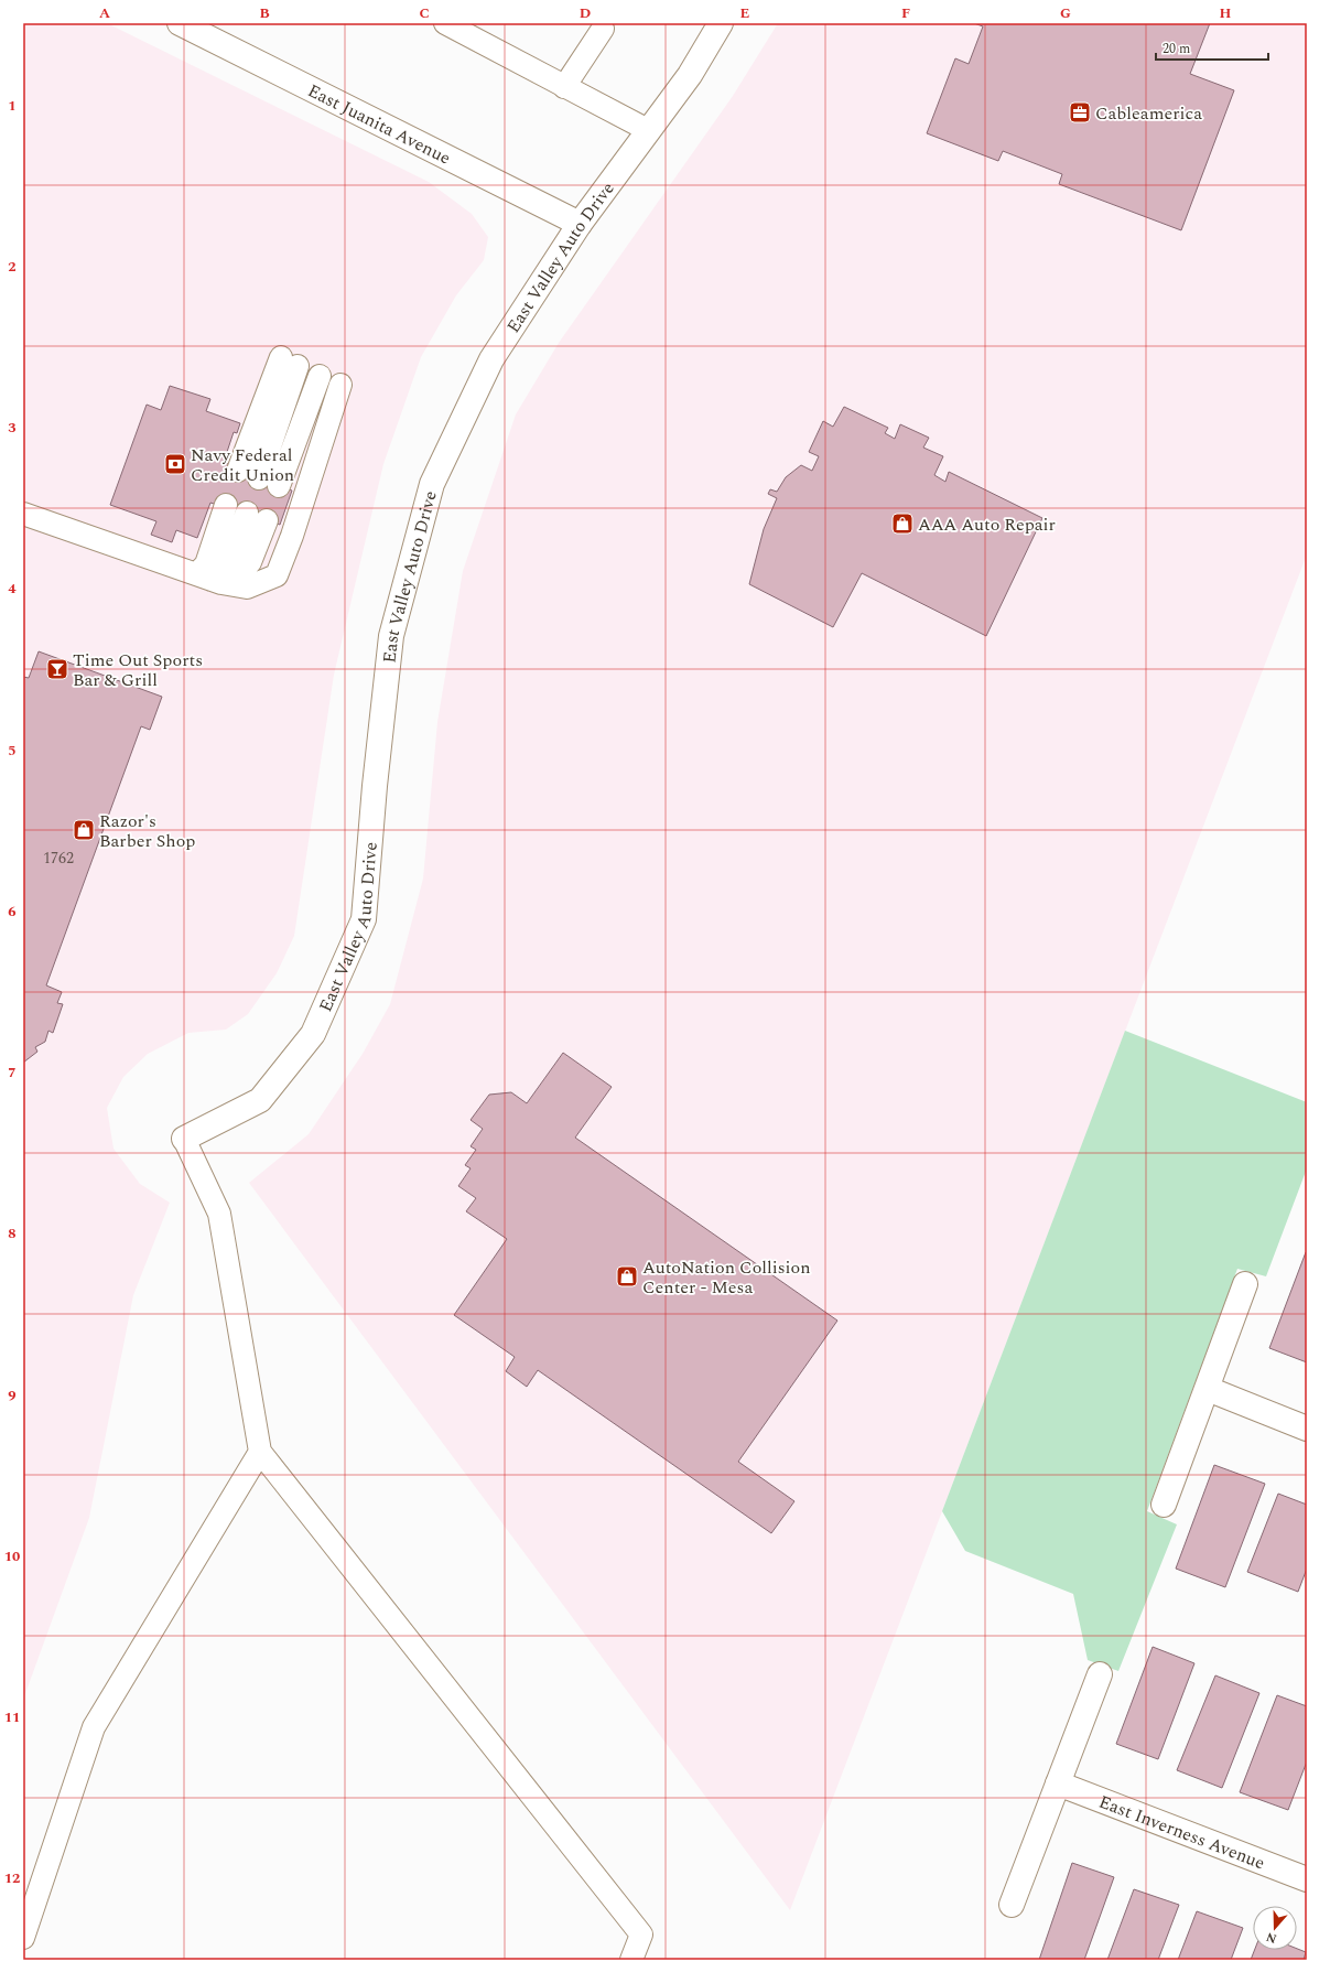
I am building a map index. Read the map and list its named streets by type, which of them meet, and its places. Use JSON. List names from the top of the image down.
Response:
{
  "streets": {
    "street": ["East Juanita Avenue", "East Valley Auto Drive", "East Inverness Avenue"]
  },
  "crossings": [
    ["East Juanita Avenue", "East Valley Auto Drive"]
  ],
  "places": {
    "office": ["Cableamerica"],
    "bank": ["Navy Federal Credit Union"],
    "shop": ["AAA Auto Repair", "Razor's Barber Shop", "AutoNation Collision Center - Mesa"],
    "bar": ["Time Out Sports Bar & Grill"]
  },
  "house_numbers": ["1762"],
  "scale_bar": "20 m",
  "north": "bottom",
  "grid": {
    "columns": [
      "A",
      "B",
      "C",
      "D",
      "E",
      "F",
      "G",
      "H"
    ],
    "rows": [
      "1",
      "2",
      "3",
      "4",
      "5",
      "6",
      "7",
      "8",
      "9",
      "10",
      "11",
      "12"
    ]
  }
}
